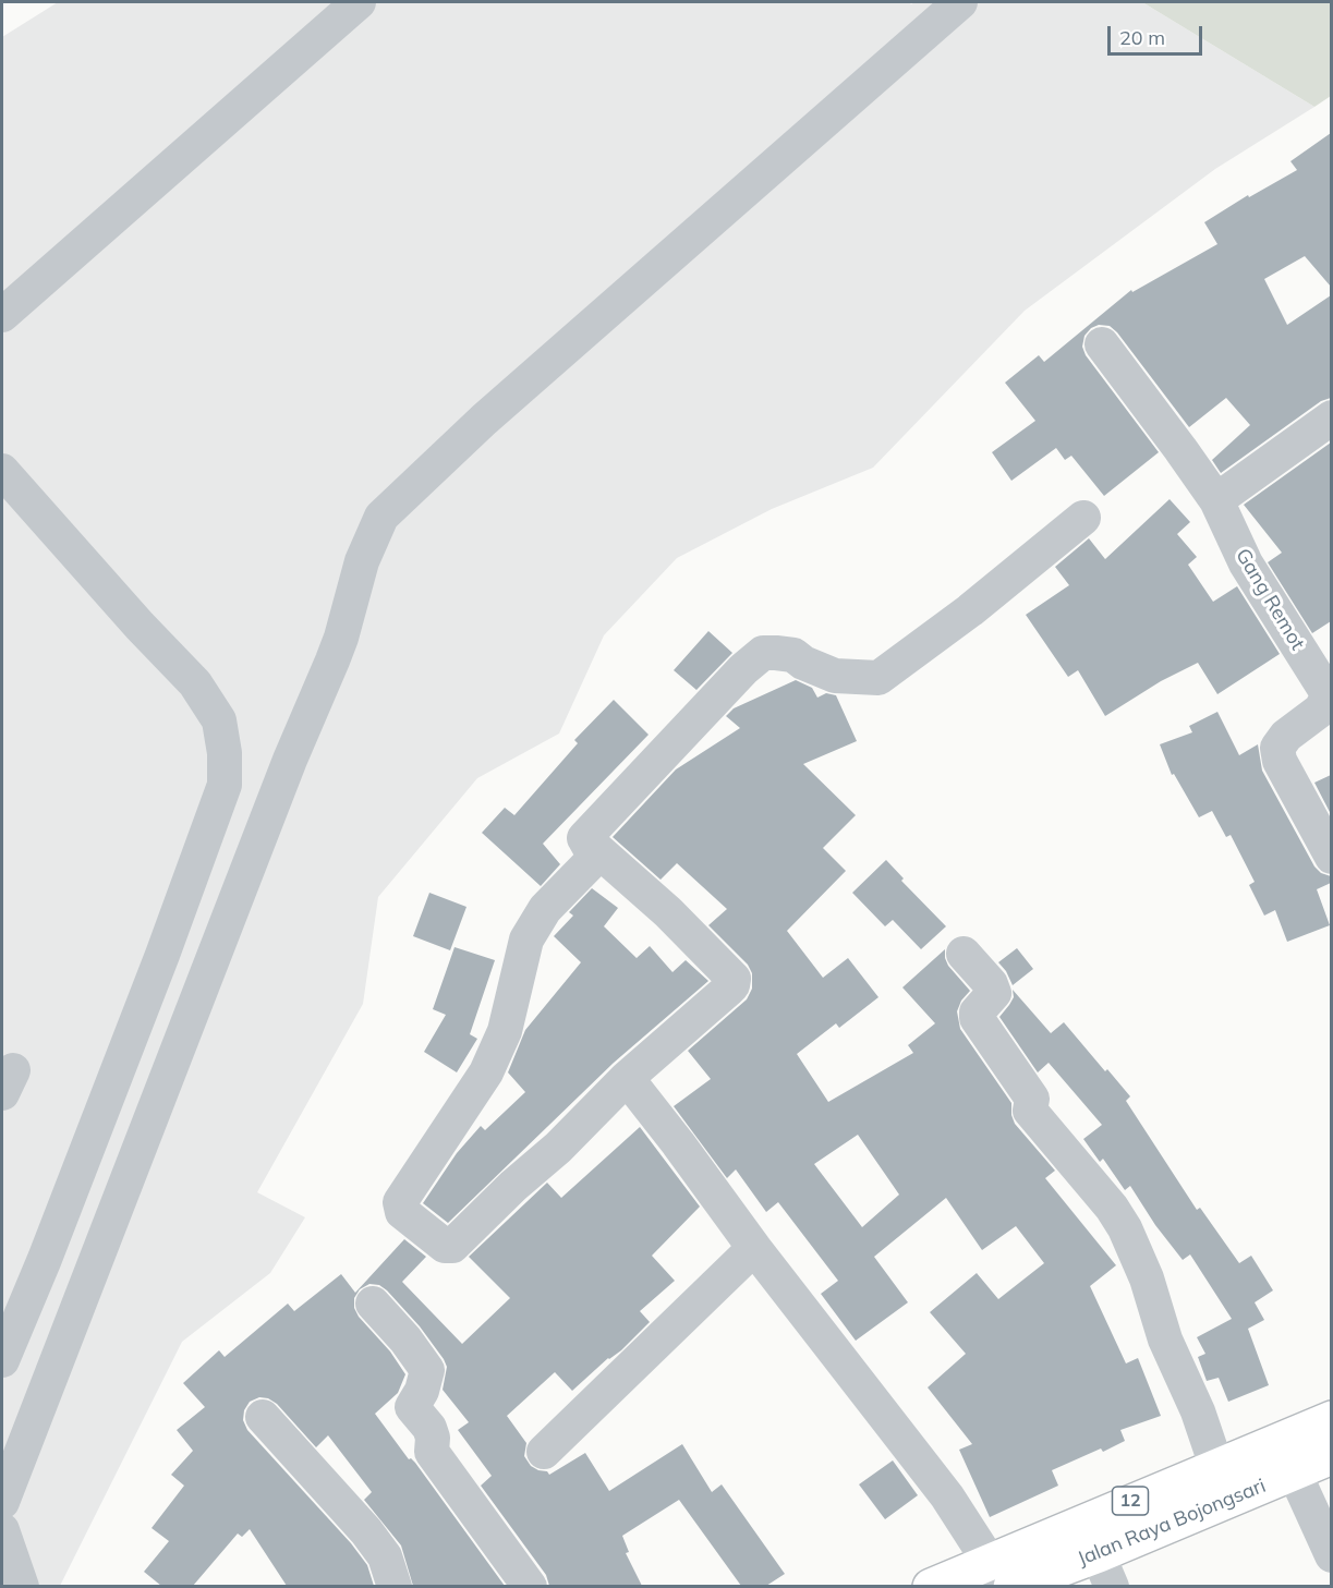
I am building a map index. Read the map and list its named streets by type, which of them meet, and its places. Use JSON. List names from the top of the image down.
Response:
{
  "streets": {
    "highway": ["12", "Jalan Raya Bojongsari"],
    "street": ["Gang Remot"]
  },
  "scale_bar": "20 m"
}
